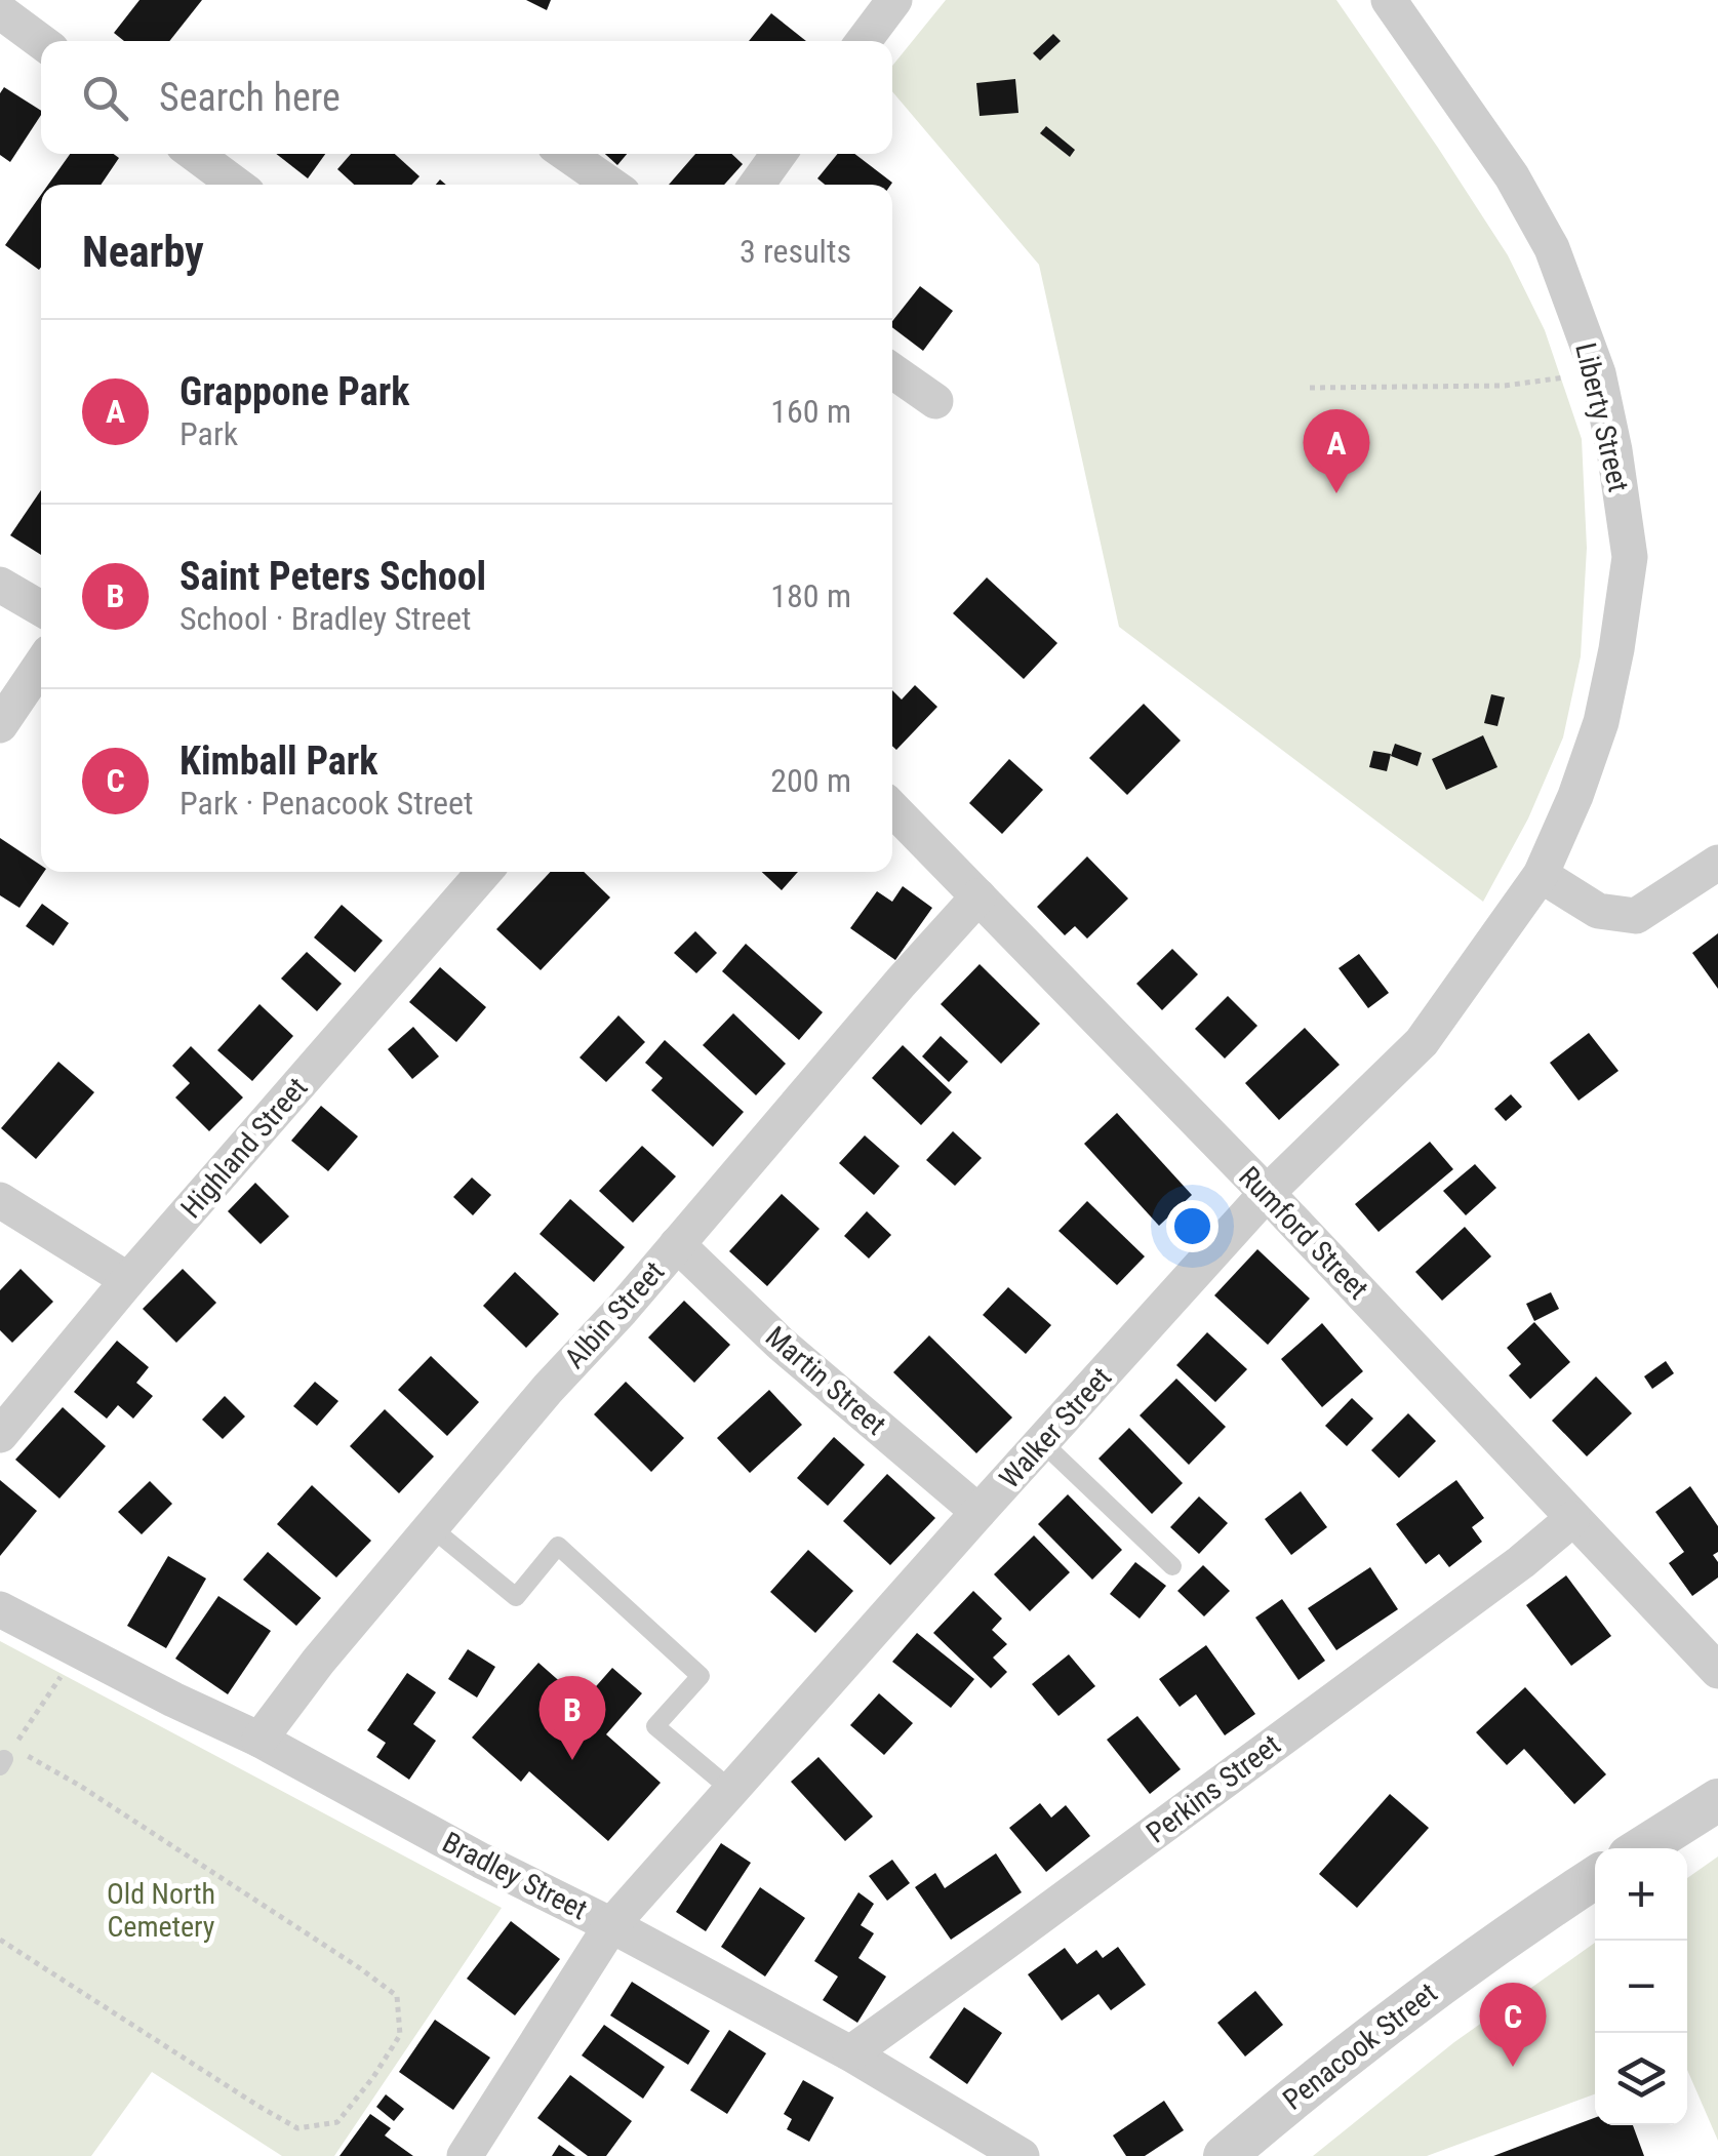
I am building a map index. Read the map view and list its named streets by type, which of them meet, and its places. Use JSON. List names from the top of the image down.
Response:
{
  "streets": {
    "street": [
      "Liberty Street",
      "Highland Street",
      "Rumford Street",
      "Albin Street",
      "Martin Street",
      "Walker Street",
      "Perkins Street",
      "Bradley Street",
      "Penacook Street"
    ]
  },
  "crossings": [
    ["Liberty Street", "Walker Street"],
    ["Rumford Street", "Albin Street"],
    ["Rumford Street", "Walker Street"],
    ["Rumford Street", "Perkins Street"],
    ["Albin Street", "Martin Street"],
    ["Albin Street", "Bradley Street"],
    ["Martin Street", "Walker Street"],
    ["Walker Street", "Bradley Street"],
    ["Perkins Street", "Bradley Street"]
  ],
  "parks": ["Old North Cemetery"],
  "page": {
    "search": "Search here",
    "heading": ["Nearby", "3 results"],
    "list": [
      {
        "mark": "A",
        "name": "Grappone Park",
        "note": "Park",
        "value": "160 m"
      },
      {
        "mark": "B",
        "name": "Saint Peters School",
        "note": "School · Bradley Street",
        "value": "180 m"
      },
      {
        "mark": "C",
        "name": "Kimball Park",
        "note": "Park · Penacook Street",
        "value": "200 m"
      }
    ],
    "pins": ["A", "B", "C"],
    "map_buttons": ["+", "−"]
  }
}
